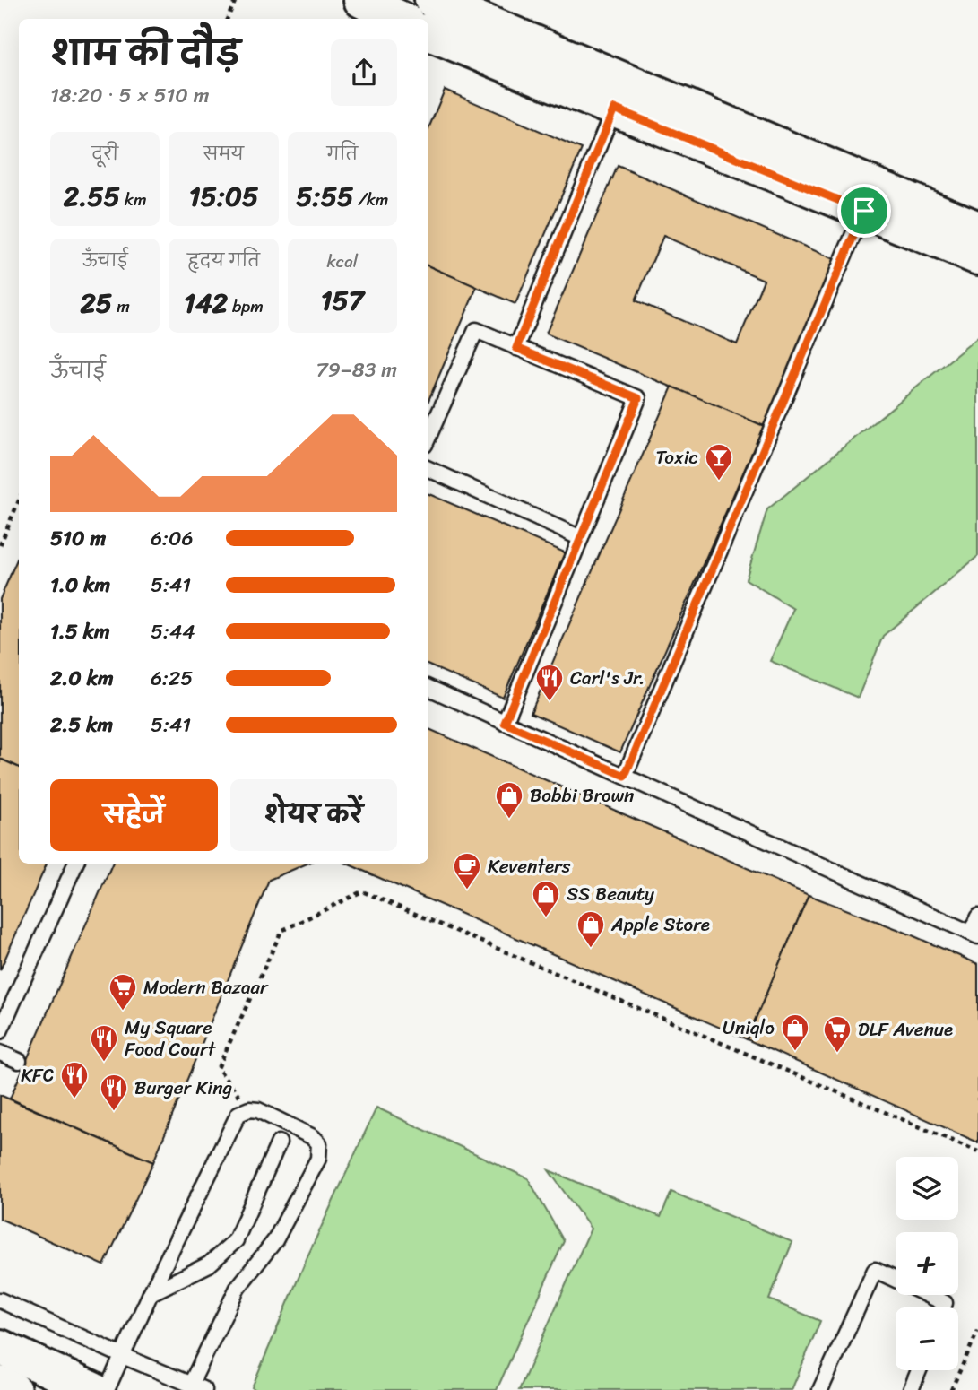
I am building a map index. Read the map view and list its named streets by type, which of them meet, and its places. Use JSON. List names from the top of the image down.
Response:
{
  "places": {
    "bar": ["Toxic"],
    "restaurant": [
      "Carl's Jr.",
      "My Square Food Court",
      "KFC",
      "Burger King"
    ],
    "shop": [
      "Bobbi Brown",
      "SS Beauty",
      "Apple Store",
      "Uniqlo"
    ],
    "cafe": ["Keventers"],
    "supermarket": ["Modern Bazaar", "DLF Avenue"]
  },
  "page": {
    "heading": ["शाम की दौड़", "18:20 · 5 × 510 m"],
    "stats": [
      ["दूरी", "2.55 km"],
      ["समय", "15:05"],
      ["गति", "5:55 /km"],
      ["ऊँचाई", "25 m"],
      ["हृदय गति", "142 bpm"],
      ["kcal", "157"]
    ],
    "chart": ["ऊँचाई", "79–83 m"],
    "list": [
      {
        "name": "510 m",
        "note": "6:06"
      },
      {
        "name": "1.0 km",
        "note": "5:41"
      },
      {
        "name": "1.5 km",
        "note": "5:44"
      },
      {
        "name": "2.0 km",
        "note": "6:25"
      },
      {
        "name": "2.5 km",
        "note": "5:41"
      }
    ],
    "buttons": ["सहेजें", "शेयर करें"],
    "map_buttons": ["+", "−"]
  }
}
